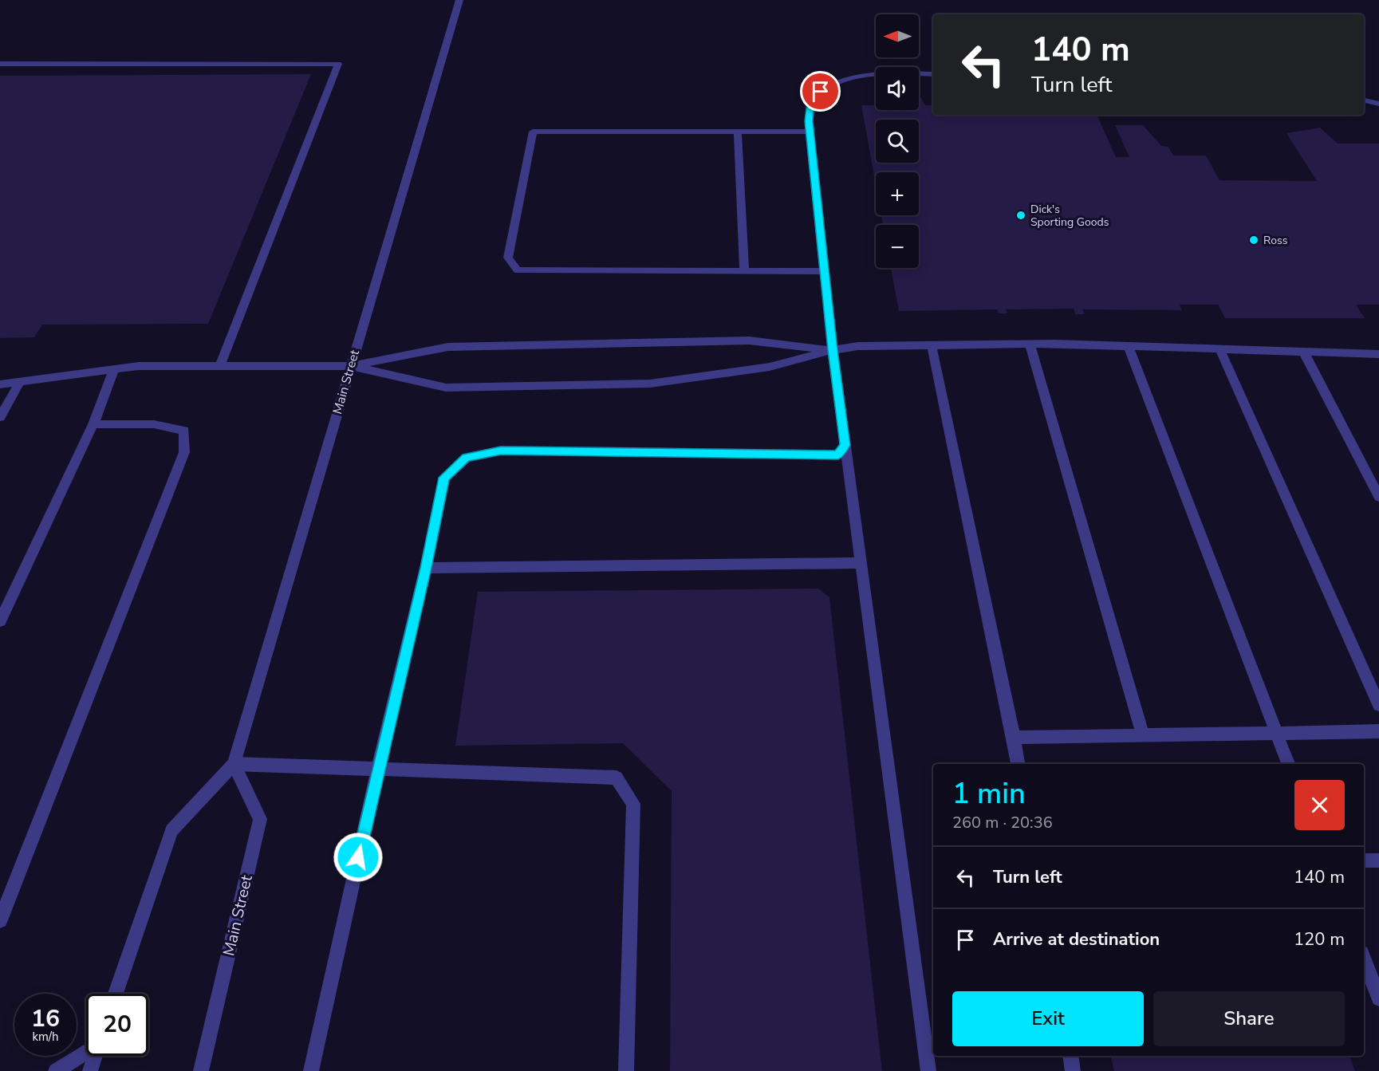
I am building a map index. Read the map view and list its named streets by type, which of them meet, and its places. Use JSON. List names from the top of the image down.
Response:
{
  "streets": {
    "street": ["Main Street"]
  },
  "places": ["Dick's Sporting Goods", "Ross"],
  "north": "left",
  "page": {
    "map_buttons": ["+", "−"],
    "turn": ["140 m", "Turn left"],
    "heading": ["1 min", "260 m · 20:36"],
    "list": [
      {
        "name": "Turn left",
        "value": "140 m"
      },
      {
        "name": "Arrive at destination",
        "value": "120 m"
      }
    ],
    "buttons": ["Exit", "Share"],
    "speed": "16 km/h",
    "limit": "20"
  }
}
